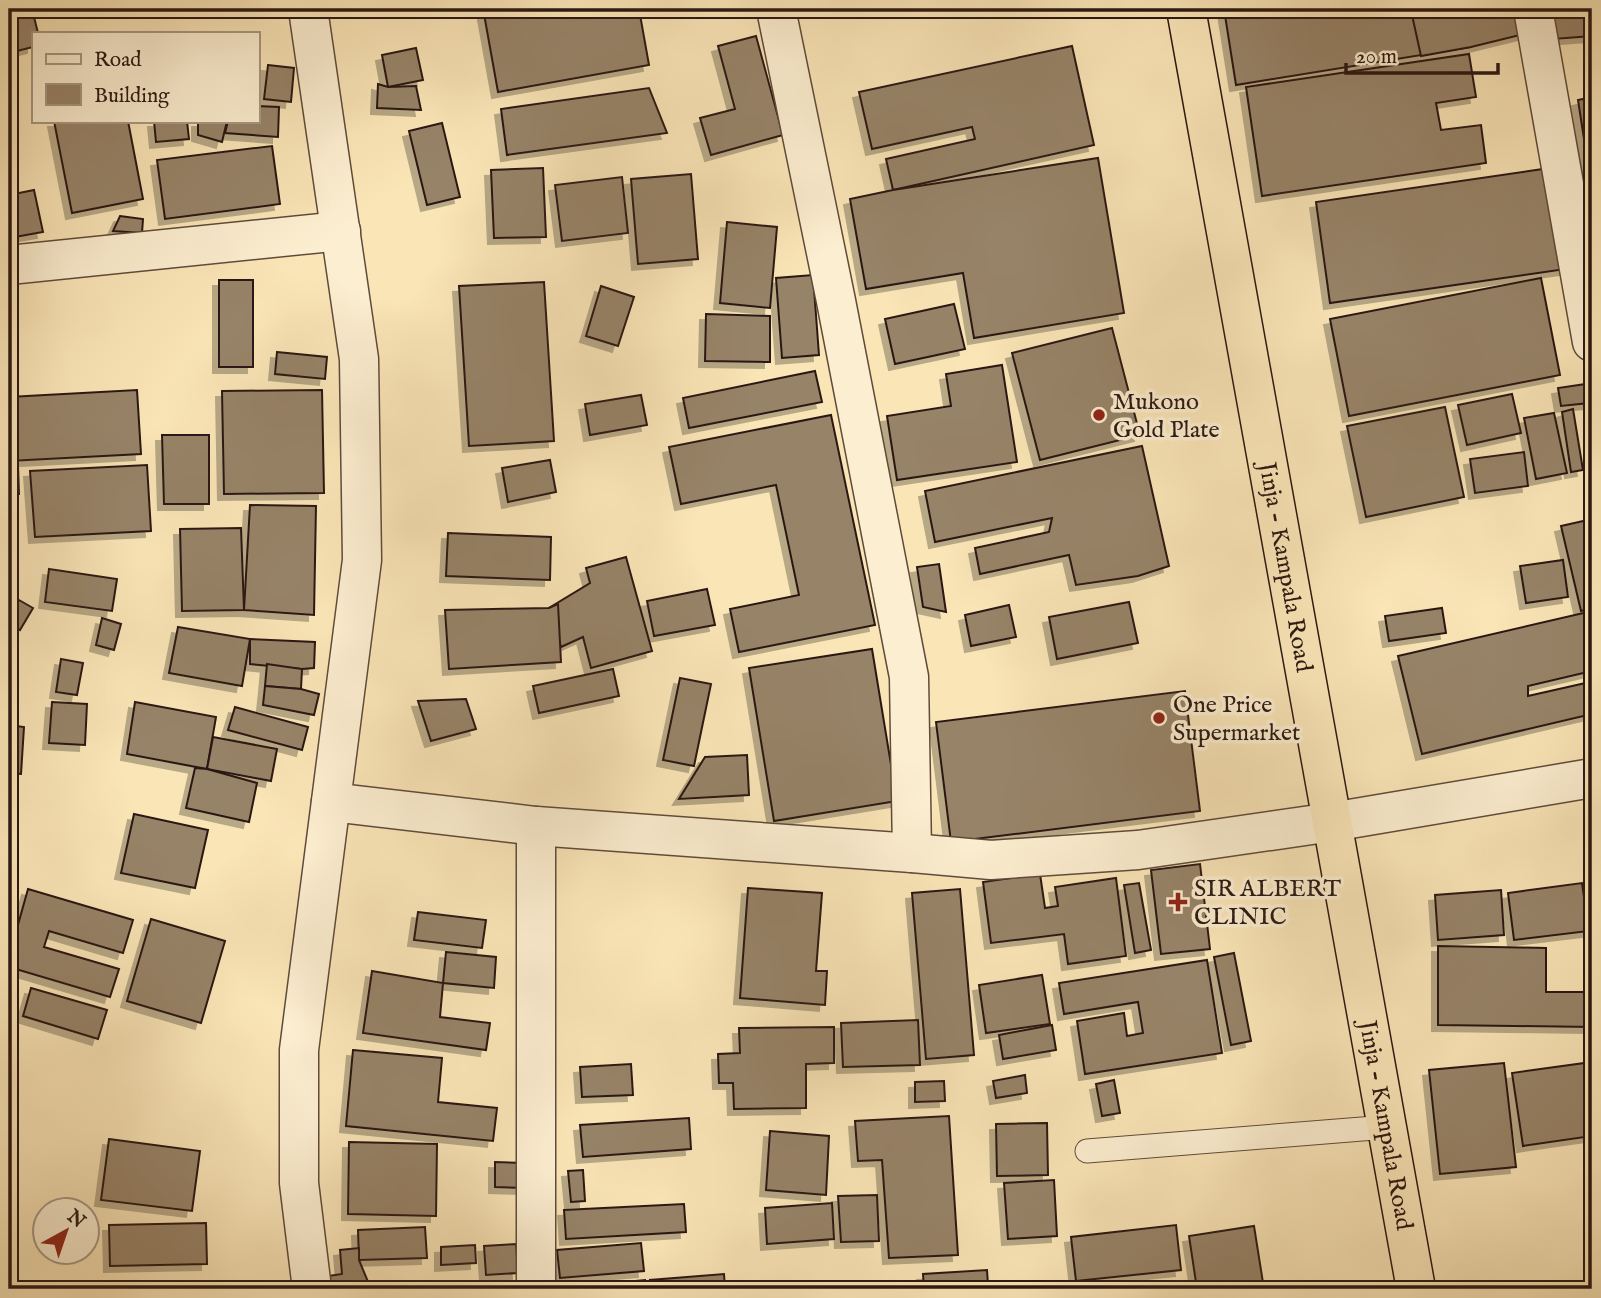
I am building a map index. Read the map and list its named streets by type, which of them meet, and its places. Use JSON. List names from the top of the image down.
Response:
{
  "streets": {
    "highway": ["Jinja - Kampala Road"]
  },
  "places": {
    "other": ["Mukono Gold Plate", "One Price Supermarket"],
    "health": ["SIR ALBERT CLINIC"]
  },
  "legend": ["Road", "Building"],
  "scale_bar": "20 m",
  "north": "top right"
}
